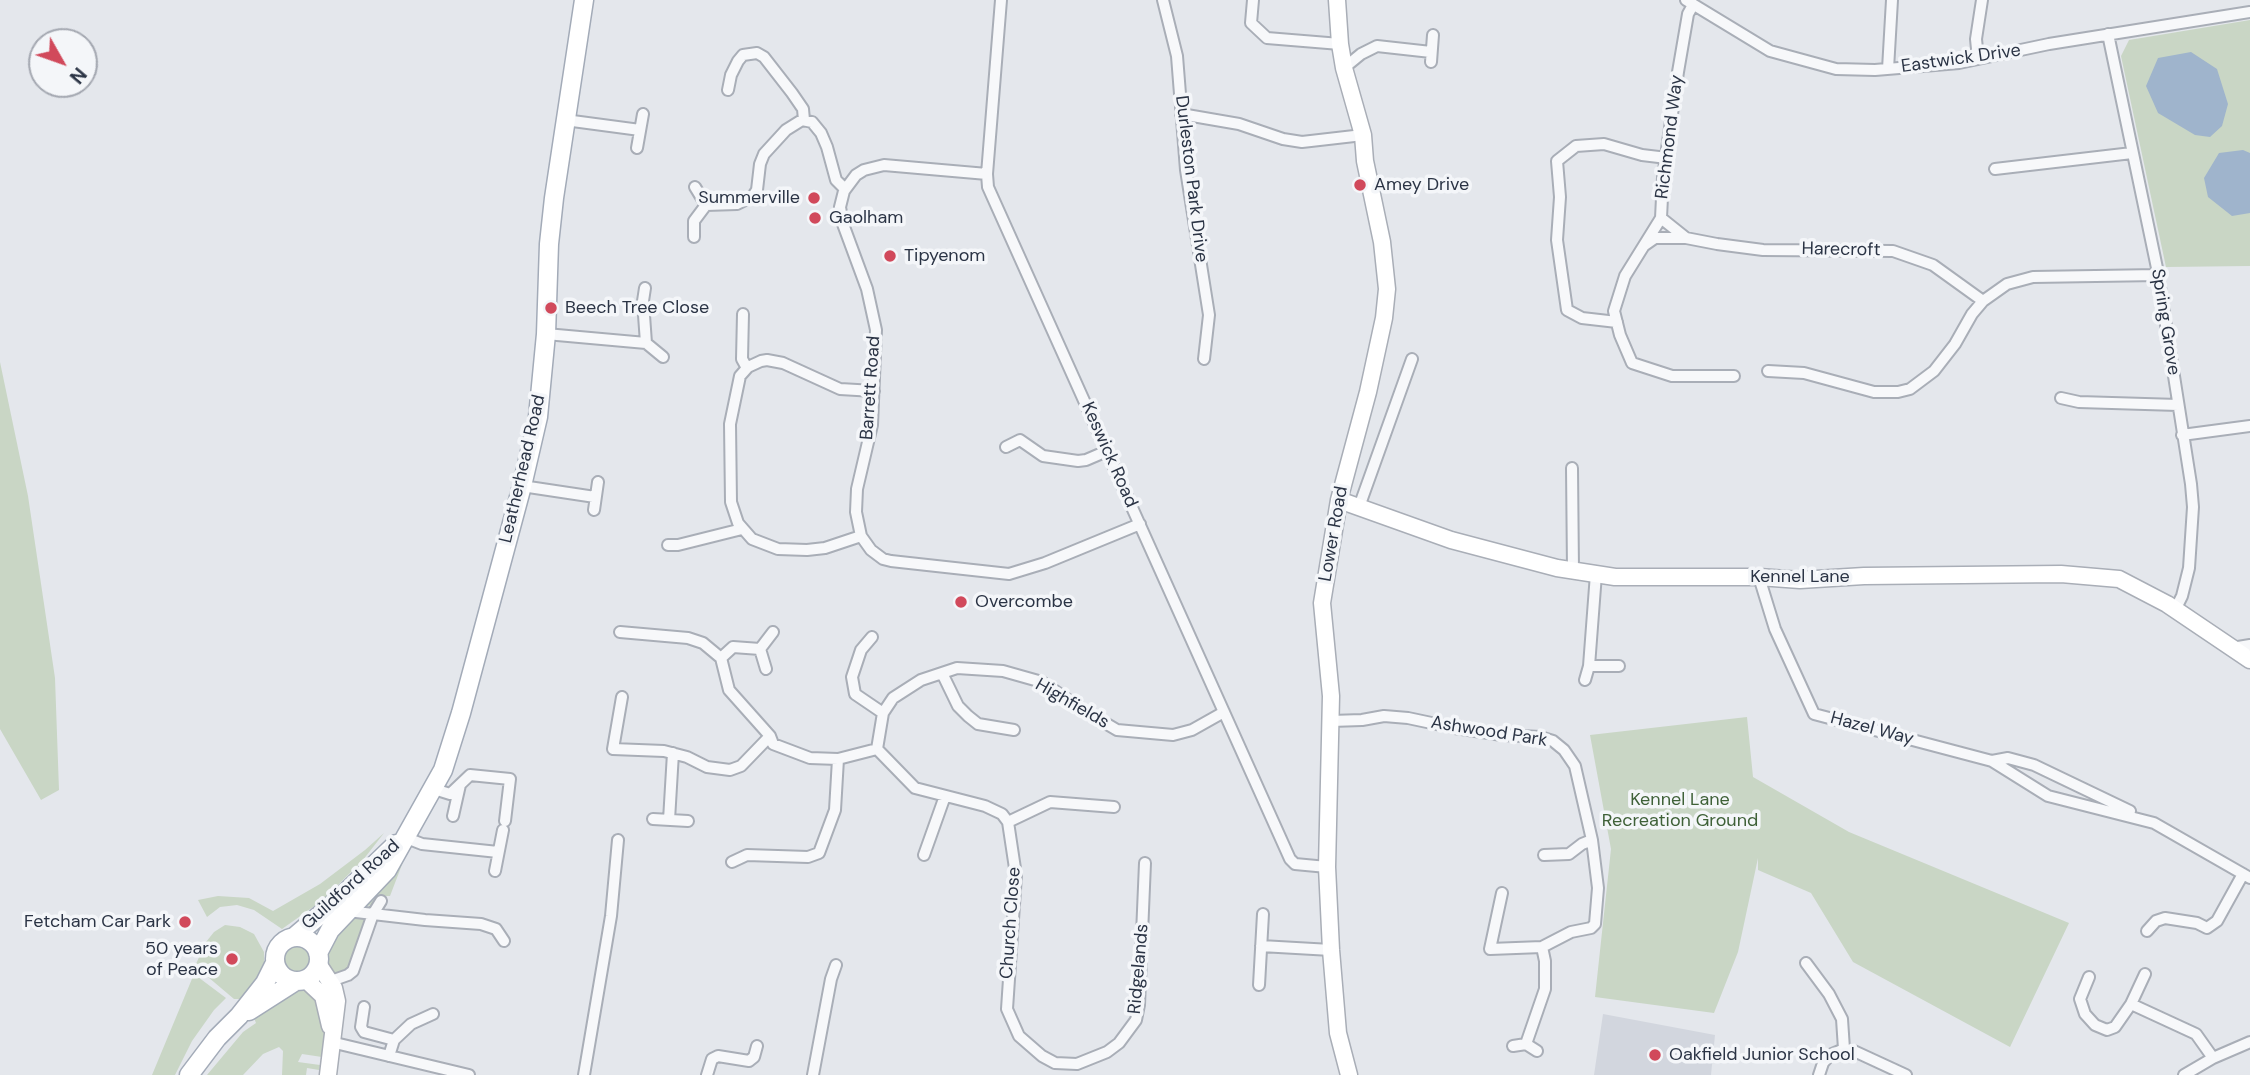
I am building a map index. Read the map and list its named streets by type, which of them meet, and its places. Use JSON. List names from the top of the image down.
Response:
{
  "streets": {
    "main road": ["Leatherhead Road", "Guildford Road"],
    "street": [
      "Eastwick Drive",
      "Richmond Way",
      "Durleston Park Drive",
      "Harecroft",
      "Spring Grove",
      "Barrett Road",
      "Keswick Road",
      "Lower Road",
      "Kennel Lane",
      "Highfields",
      "Hazel Way",
      "Ashwood Park",
      "Church Close",
      "Ridgelands"
    ]
  },
  "crossings": [
    ["Eastwick Drive", "Richmond Way"],
    ["Eastwick Drive", "Spring Grove"],
    ["Richmond Way", "Harecroft"],
    ["Spring Grove", "Kennel Lane"],
    ["Keswick Road", "Lower Road"],
    ["Keswick Road", "Highfields"],
    ["Leatherhead Road", "Guildford Road"],
    ["Lower Road", "Kennel Lane"],
    ["Lower Road", "Ashwood Park"],
    ["Kennel Lane", "Hazel Way"],
    ["Church Close", "Ridgelands"]
  ],
  "parks": ["Kennel Lane Recreation Ground"],
  "places": [
    "Amey Drive",
    "Summerville",
    "Gaolham",
    "Tipyenom",
    "Beech Tree Close",
    "Overcombe",
    "Fetcham Car Park",
    "50 years of Peace",
    "Oakfield Junior School"
  ],
  "north": "bottom right"
}
